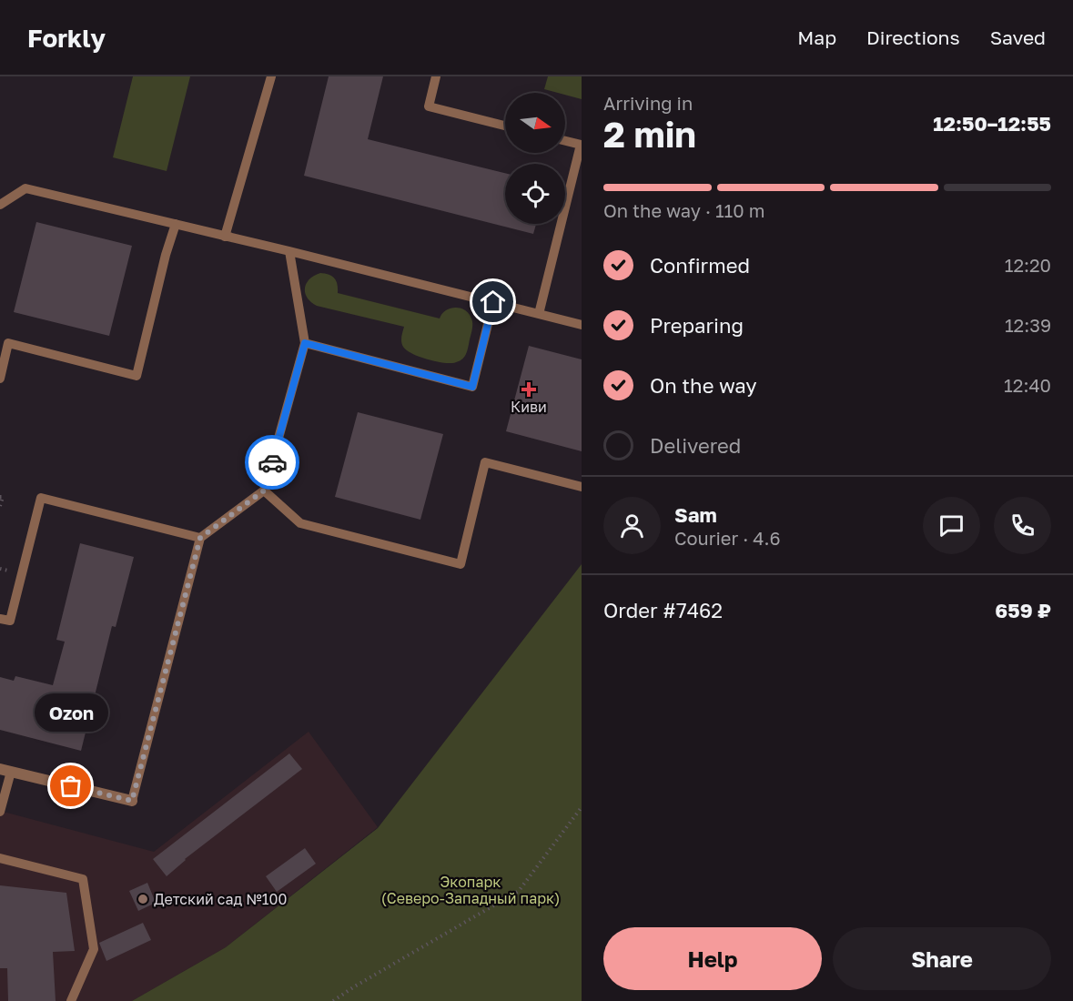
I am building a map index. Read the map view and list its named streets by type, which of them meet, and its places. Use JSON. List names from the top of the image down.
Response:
{
  "parks": ["Экопарк (Северо-Западный парк)"],
  "places": {
    "health": ["Киви"],
    "other": ["Ozon", "Детский сад №100"]
  },
  "north": "right",
  "page": {
    "header": "Forkly",
    "nav": ["Map", "Directions", "Saved"],
    "heading": ["2 min", "Arriving in", "12:50–12:55"],
    "panel": [
      "Sam",
      "Courier · 4.6",
      "Order #7462",
      "659 ₽"
    ],
    "bar": "On the way · 110 m",
    "list": [
      ["Confirmed", "12:20"],
      ["Preparing", "12:39"],
      ["On the way", "12:40"],
      "Delivered"
    ],
    "bubble": "Ozon",
    "buttons": ["Help", "Share"]
  }
}
